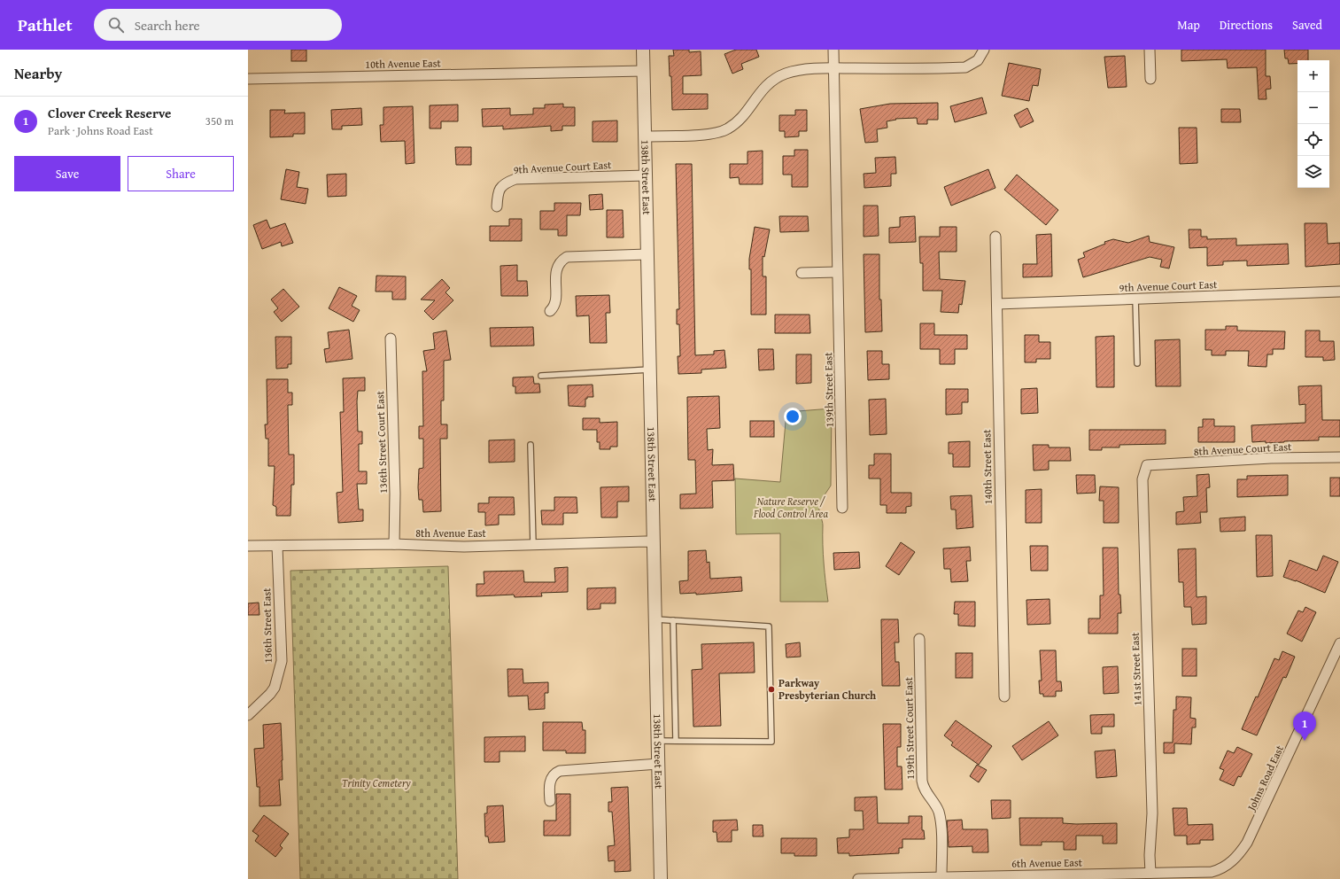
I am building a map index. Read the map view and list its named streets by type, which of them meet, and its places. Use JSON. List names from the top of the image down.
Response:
{
  "streets": {
    "street": [
      "10th Avenue East",
      "9th Avenue Court East",
      "138th Street East",
      "139th Street East",
      "136th Street Court East",
      "8th Avenue Court East",
      "140th Street East",
      "8th Avenue East",
      "136th Street East",
      "141st Street East",
      "139th Street Court East",
      "Johns Road East",
      "6th Avenue East"
    ]
  },
  "crossings": [
    ["10th Avenue East", "138th Street East"],
    ["9th Avenue Court East", "138th Street East"],
    ["9th Avenue Court East", "140th Street East"],
    ["138th Street East", "8th Avenue East"],
    ["136th Street Court East", "8th Avenue East"],
    ["8th Avenue Court East", "141st Street East"],
    ["8th Avenue East", "136th Street East"],
    ["141st Street East", "6th Avenue East"],
    ["139th Street Court East", "6th Avenue East"],
    ["Johns Road East", "6th Avenue East"]
  ],
  "parks": ["Nature Reserve / Flood Control Area", "Trinity Cemetery"],
  "places": ["Parkway Presbyterian Church"],
  "page": {
    "header": "Pathlet",
    "search": "Search here",
    "nav": ["Map", "Directions", "Saved"],
    "heading": "Nearby",
    "map_buttons": ["+", "−"],
    "list": [
      {
        "mark": "1",
        "name": "Clover Creek Reserve",
        "note": "Park · Johns Road East",
        "value": "350 m"
      }
    ],
    "buttons": ["Save", "Share"],
    "pins": "1"
  }
}
